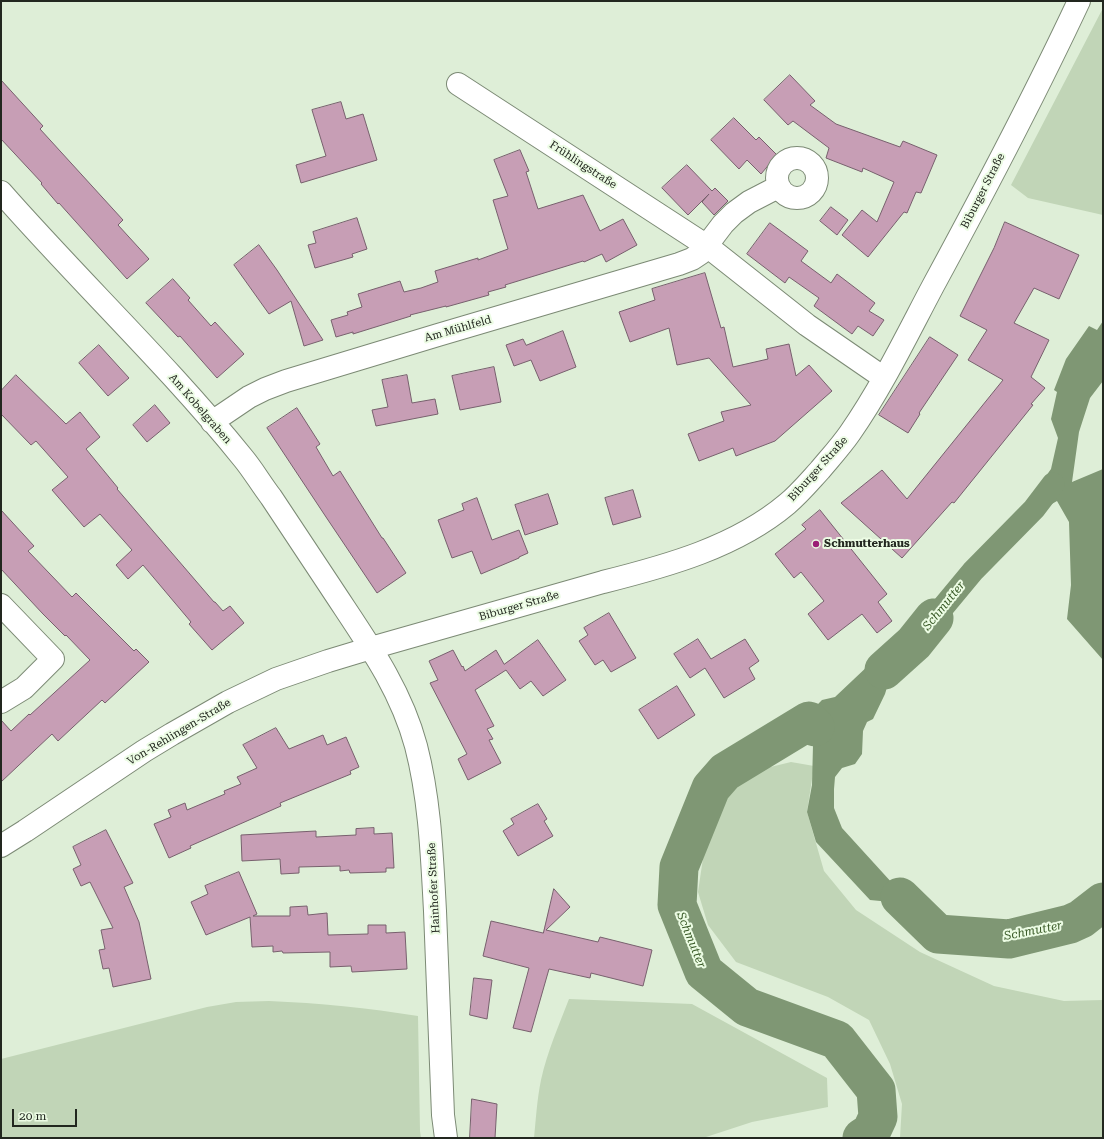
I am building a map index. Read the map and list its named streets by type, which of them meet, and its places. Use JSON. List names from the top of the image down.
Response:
{
  "streets": {
    "street": [
      "Frühlingstraße",
      "Biburger Straße",
      "Am Mühlfeld",
      "Am Kobelgraben",
      "Von-Rehlingen-Straße",
      "Hainhofer Straße"
    ]
  },
  "crossings": [
    ["Frühlingstraße", "Biburger Straße"],
    ["Frühlingstraße", "Am Mühlfeld"],
    ["Biburger Straße", "Am Kobelgraben"],
    ["Biburger Straße", "Von-Rehlingen-Straße"],
    ["Biburger Straße", "Hainhofer Straße"],
    ["Am Mühlfeld", "Am Kobelgraben"],
    ["Am Kobelgraben", "Von-Rehlingen-Straße"],
    ["Am Kobelgraben", "Hainhofer Straße"],
    ["Von-Rehlingen-Straße", "Hainhofer Straße"]
  ],
  "water": ["Schmutter"],
  "places": ["Schmutterhaus"],
  "scale_bar": "20 m"
}
